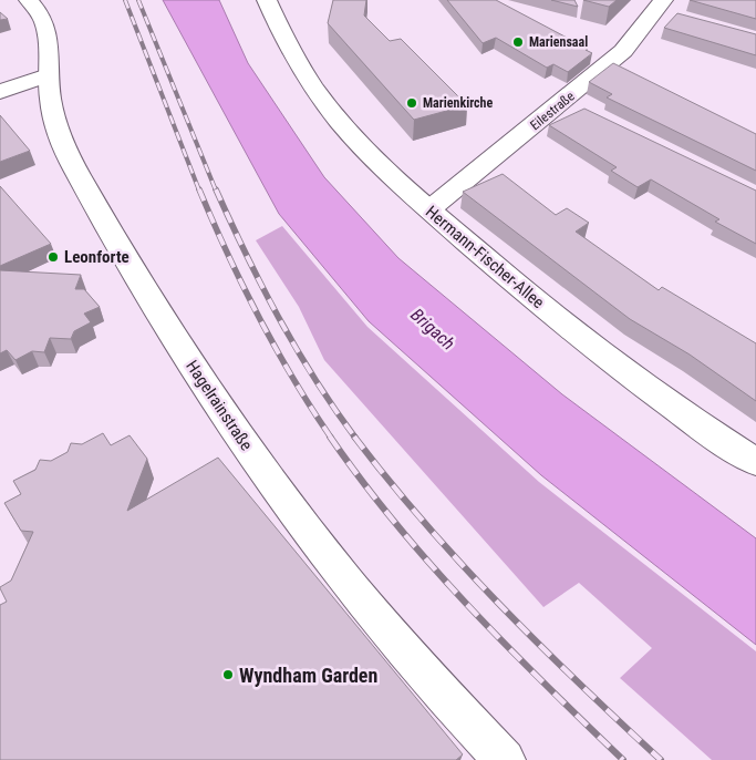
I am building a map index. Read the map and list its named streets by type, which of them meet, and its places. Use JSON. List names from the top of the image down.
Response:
{
  "streets": {
    "street": ["Eilestraße", "Hermann-Fischer-Allee", "Hagelrainstraße"]
  },
  "crossings": [
    ["Eilestraße", "Hermann-Fischer-Allee"]
  ],
  "water": ["Brigach"],
  "places": [
    "Mariensaal",
    "Marienkirche",
    "Leonforte",
    "Wyndham Garden"
  ]
}
